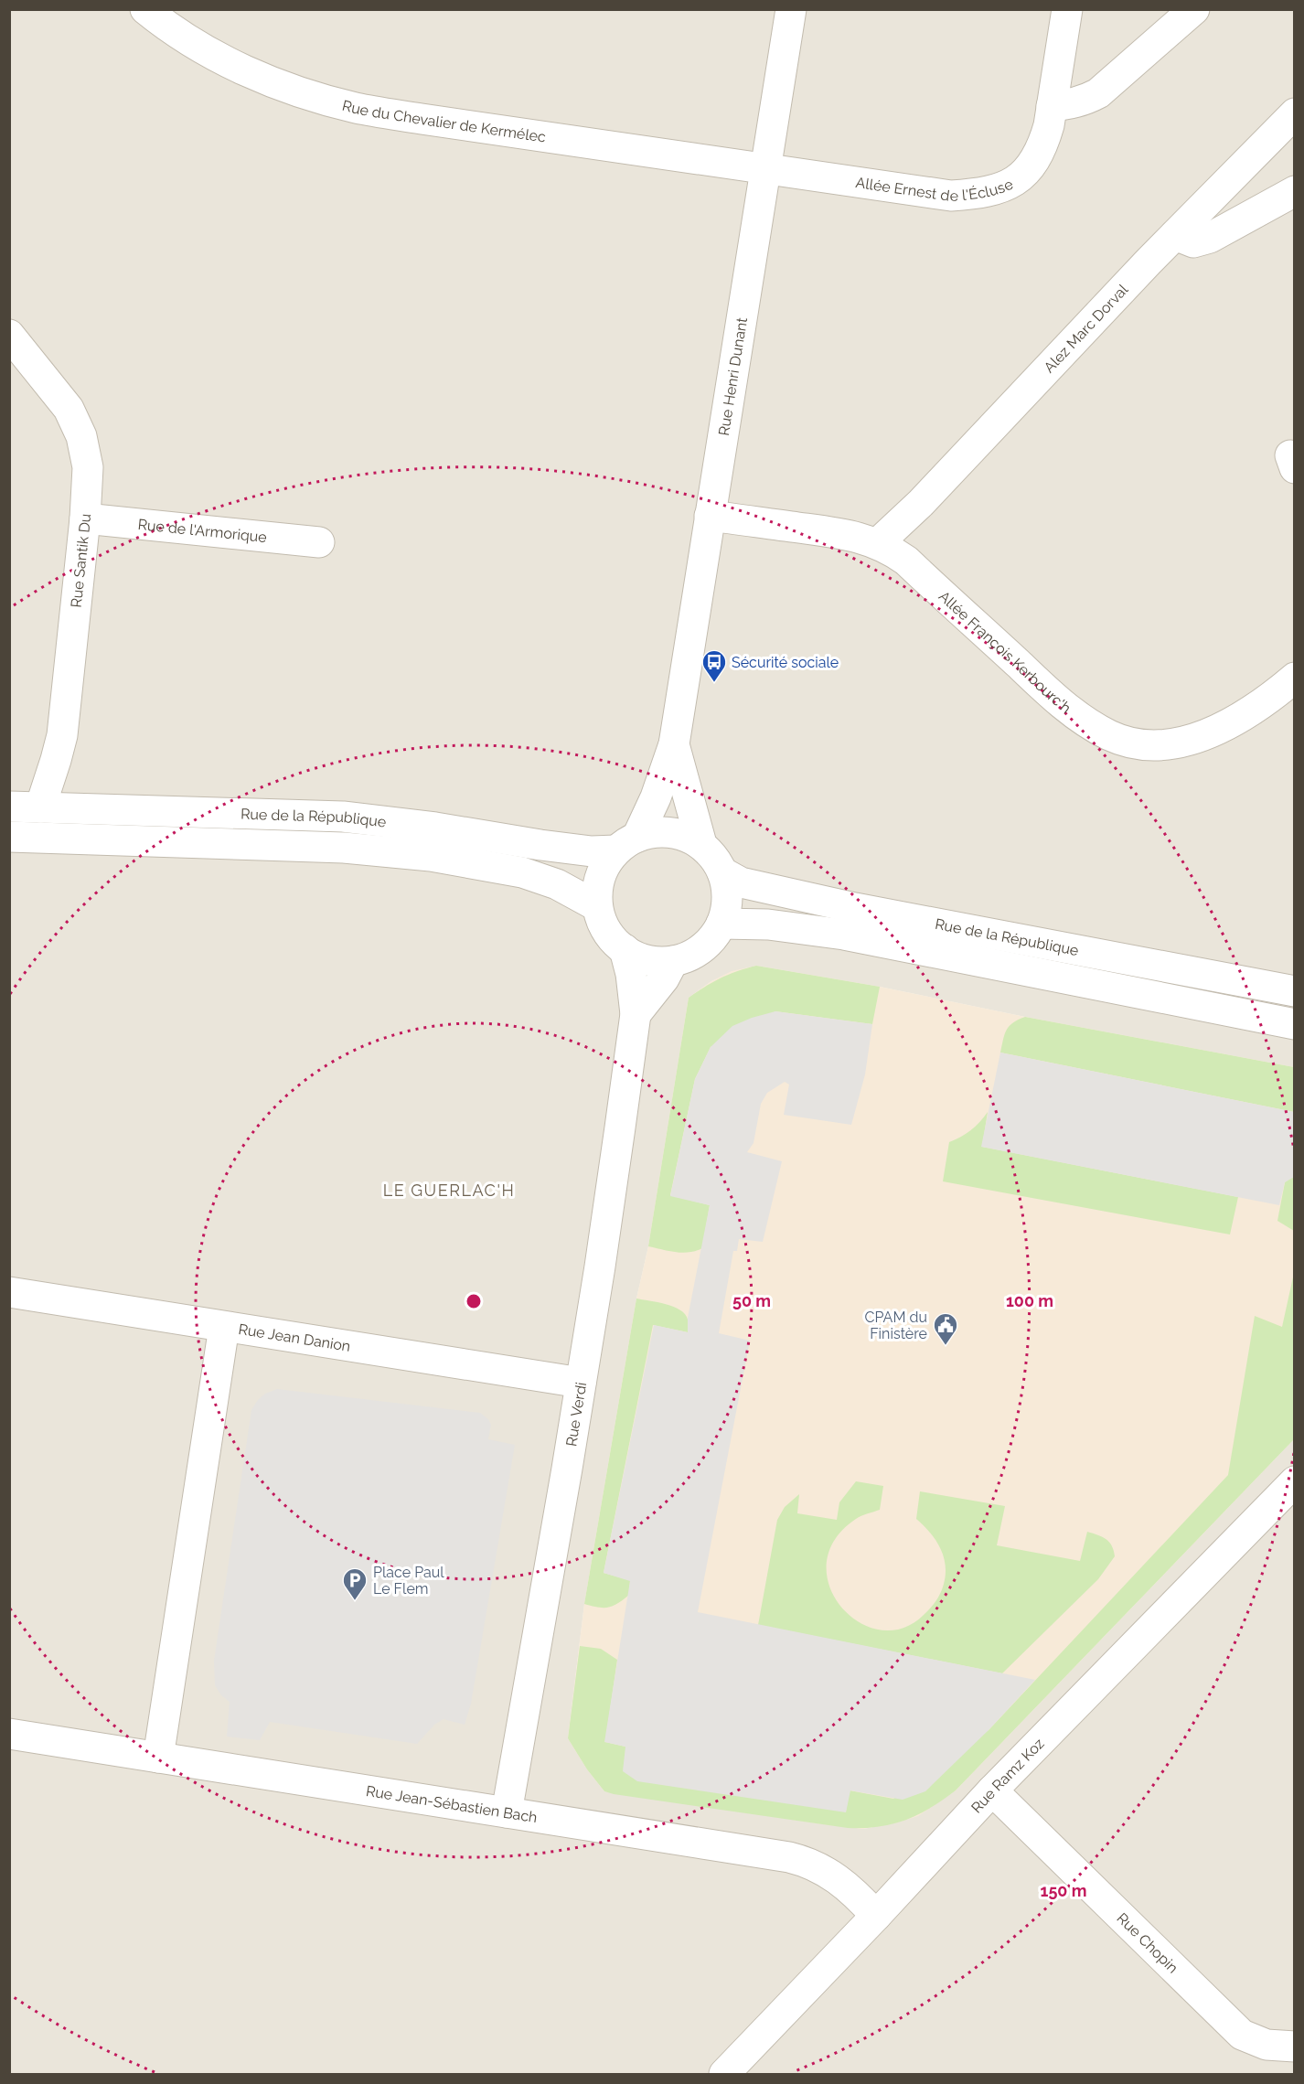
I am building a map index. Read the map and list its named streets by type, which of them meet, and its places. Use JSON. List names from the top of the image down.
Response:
{
  "streets": {
    "street": [
      "Rue du Chevalier de Kermélec",
      "Allée Ernest de l'Écluse",
      "Alez Marc Dorval",
      "Rue Henri Dunant",
      "Rue de l'Armorique",
      "Rue Santik Du",
      "Allée François Kerbourc'h",
      "Rue de la République",
      "Rue Jean Danion",
      "Rue Verdi",
      "Rue Ramz Koz",
      "Rue Jean-Sébastien Bach",
      "Rue Chopin"
    ]
  },
  "crossings": [
    ["Rue du Chevalier de Kermélec", "Allée Ernest de l'Écluse"],
    ["Rue du Chevalier de Kermélec", "Rue Henri Dunant"],
    ["Allée Ernest de l'Écluse", "Rue Henri Dunant"],
    ["Alez Marc Dorval", "Allée François Kerbourc'h"],
    ["Rue Henri Dunant", "Allée François Kerbourc'h"],
    ["Rue Henri Dunant", "Rue de la République"],
    ["Rue Henri Dunant", "Rue Verdi"],
    ["Rue de l'Armorique", "Rue Santik Du"],
    ["Rue Santik Du", "Rue de la République"],
    ["Rue de la République", "Rue Verdi"],
    ["Rue Jean Danion", "Rue Verdi"],
    ["Rue Verdi", "Rue Jean-Sébastien Bach"],
    ["Rue Ramz Koz", "Rue Jean-Sébastien Bach"],
    ["Rue Ramz Koz", "Rue Chopin"]
  ],
  "districts": ["LE GUERLAC'H"],
  "places": {
    "bus stop": ["Sécurité sociale"],
    "public building": ["CPAM du Finistère"],
    "parking": ["Place Paul Le Flem"]
  },
  "rings": ["50 m", "100 m", "150 m"]
}
